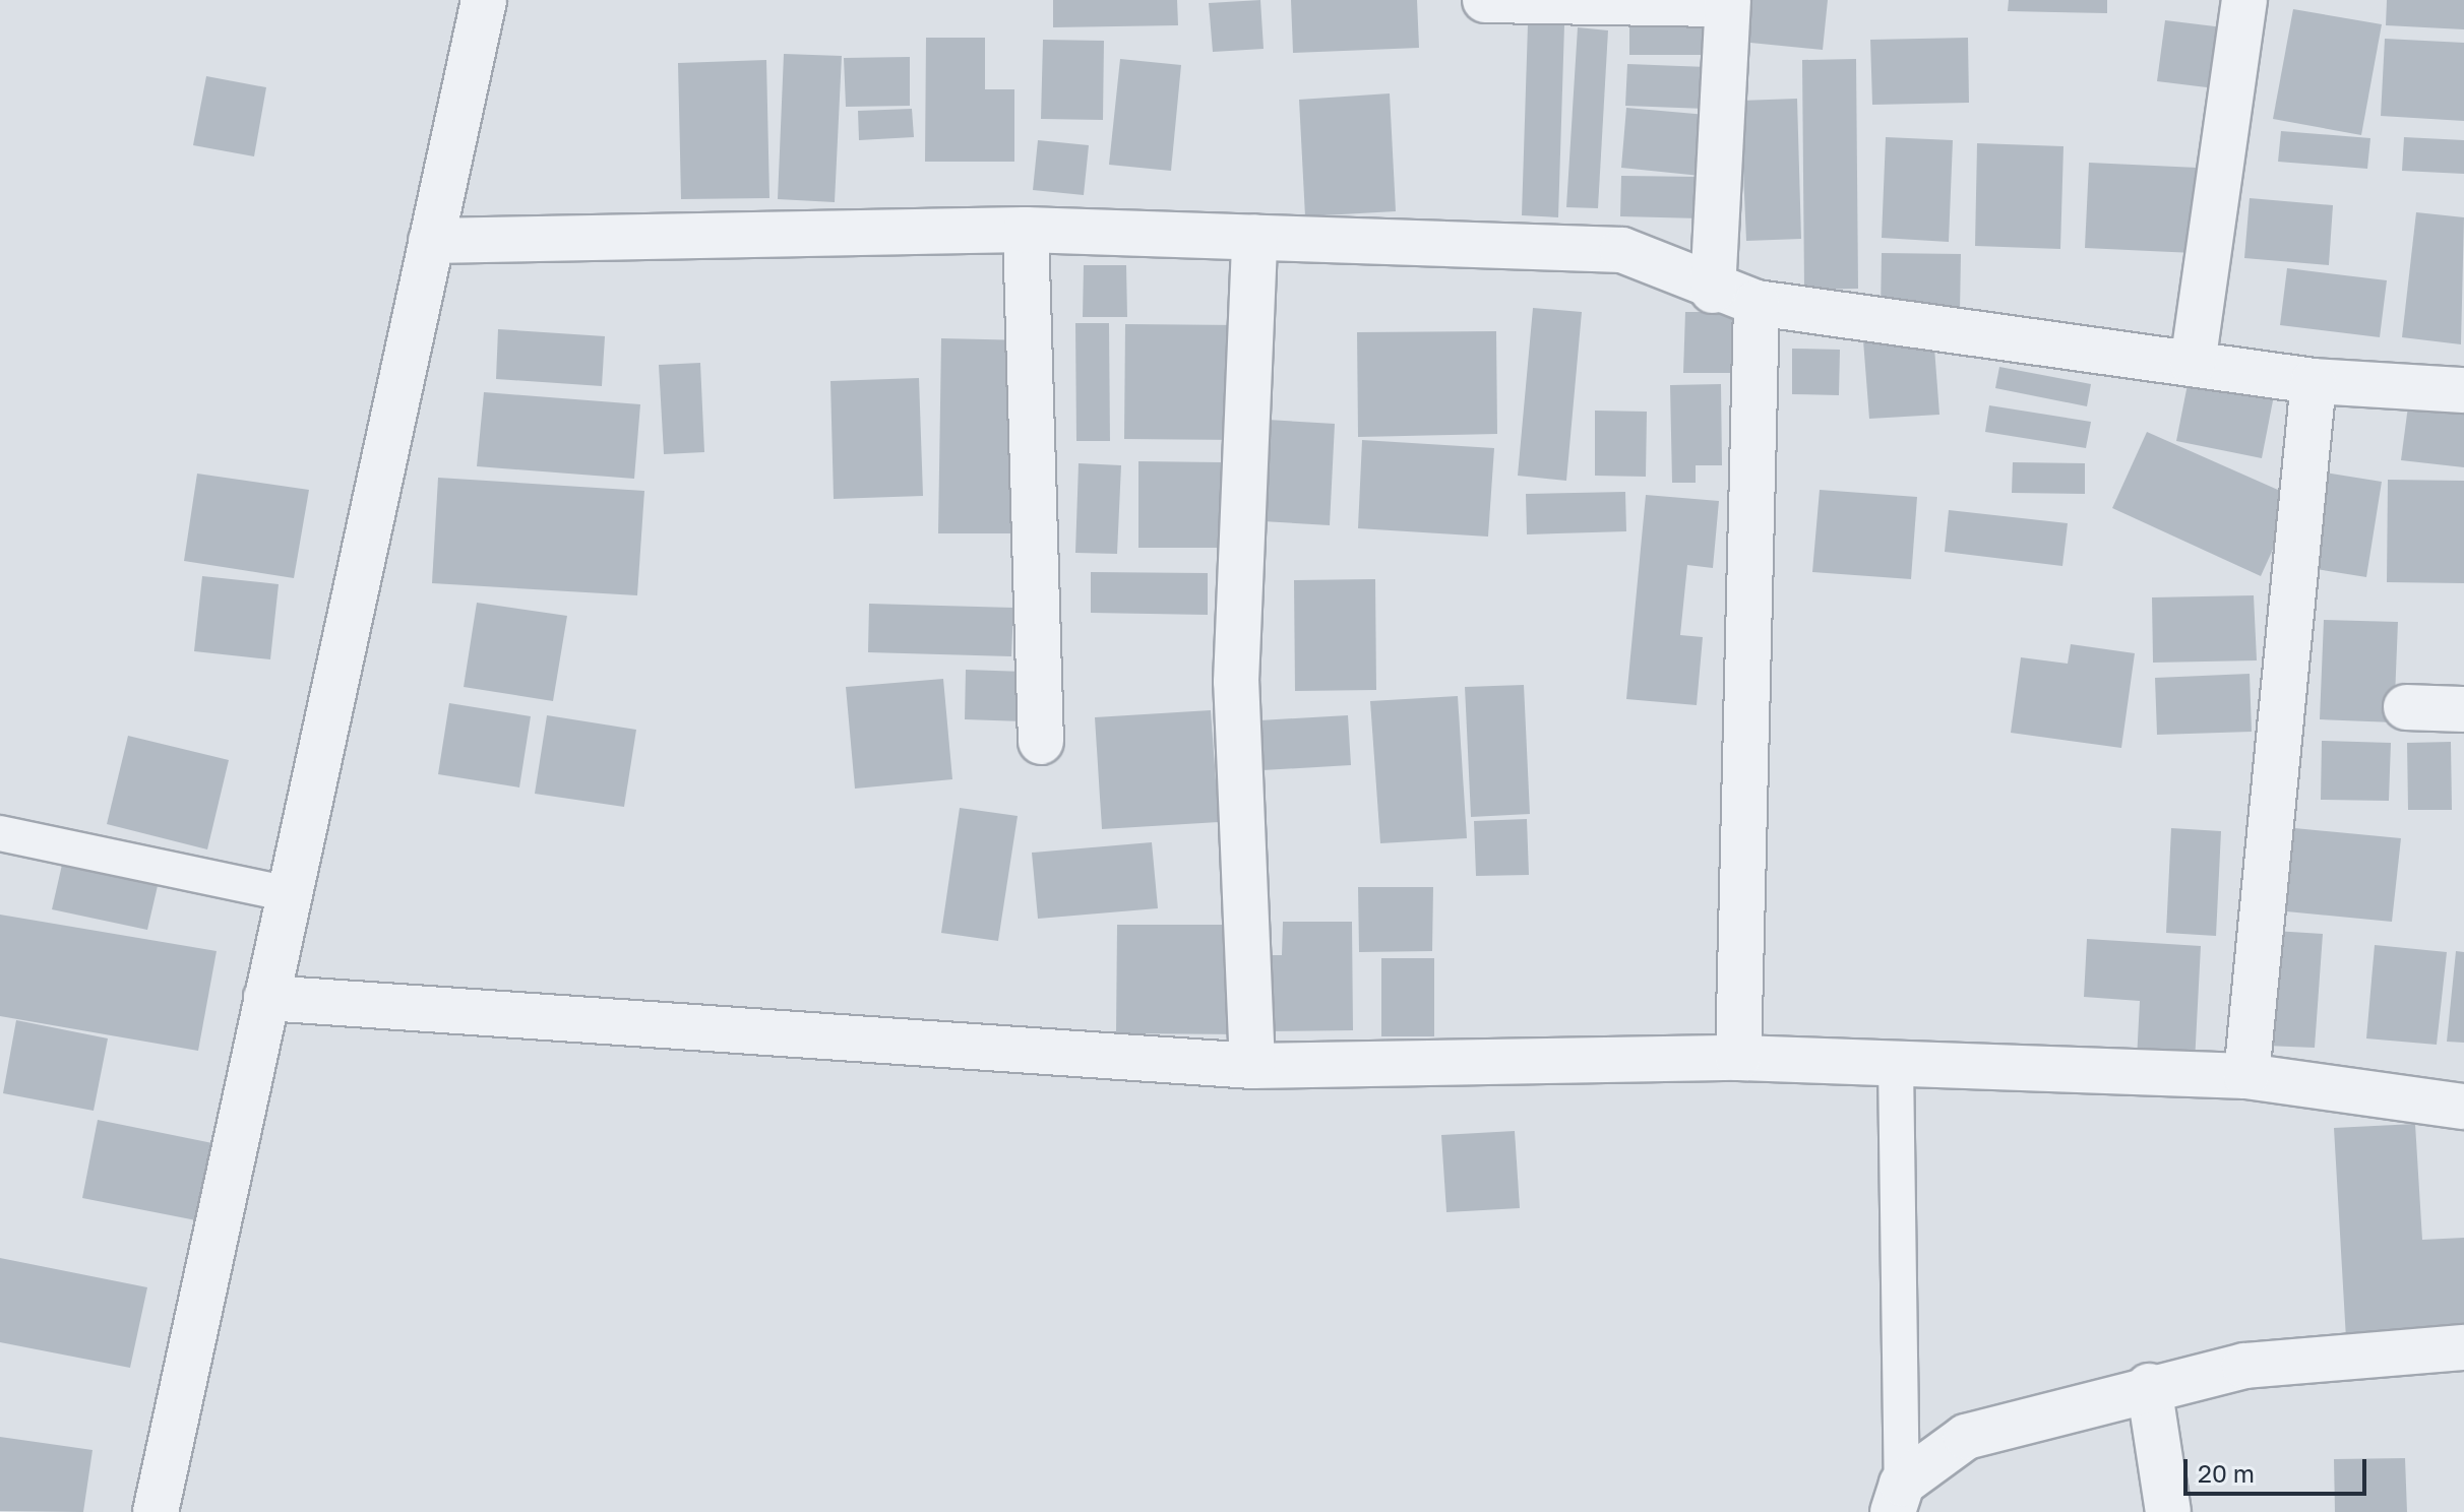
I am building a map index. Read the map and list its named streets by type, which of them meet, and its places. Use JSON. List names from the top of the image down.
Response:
{
  "scale_bar": "20 m"
}
